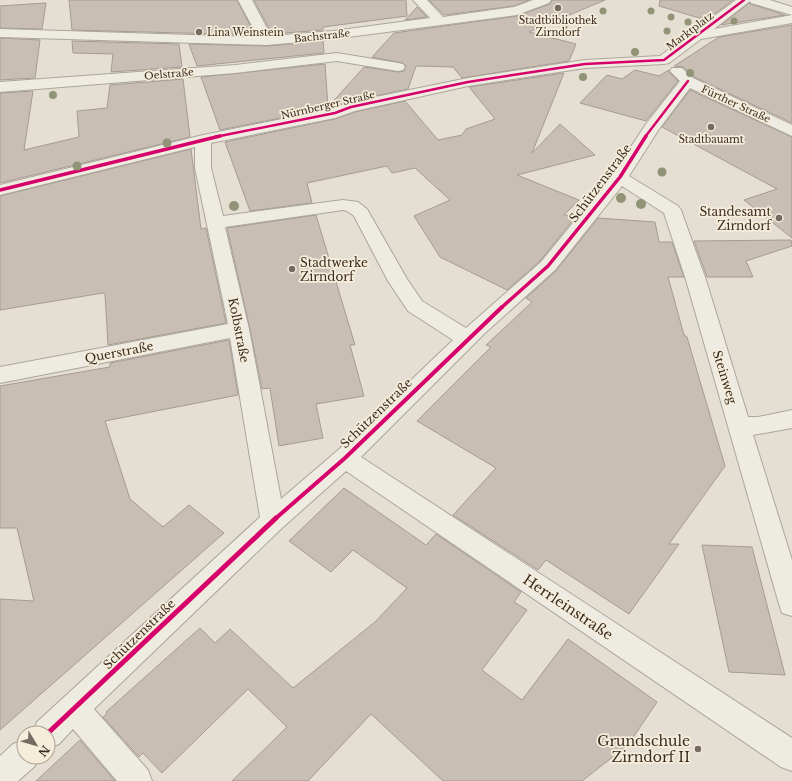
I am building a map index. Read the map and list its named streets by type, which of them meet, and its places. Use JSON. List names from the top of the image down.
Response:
{
  "streets": {
    "street": [
      "Marktplatz",
      "Bachstraße",
      "Oelstraße",
      "Fürther Straße",
      "Nürnberger Straße",
      "Schützenstraße",
      "Kolbstraße",
      "Querstraße",
      "Steinweg",
      "Herrleinstraße"
    ]
  },
  "crossings": [
    ["Marktplatz", "Fürther Straße"],
    ["Marktplatz", "Nürnberger Straße"],
    ["Fürther Straße", "Nürnberger Straße"],
    ["Fürther Straße", "Schützenstraße"],
    ["Nürnberger Straße", "Kolbstraße"],
    ["Schützenstraße", "Kolbstraße"],
    ["Schützenstraße", "Steinweg"],
    ["Schützenstraße", "Herrleinstraße"],
    ["Kolbstraße", "Querstraße"]
  ],
  "places": [
    "Stadtbibliothek Zirndorf",
    "Lina Weinstein",
    "Stadtbauamt",
    "Standesamt Zirndorf",
    "Stadtwerke Zirndorf",
    "Grundschule Zirndorf II"
  ],
  "north": "bottom right"
}
